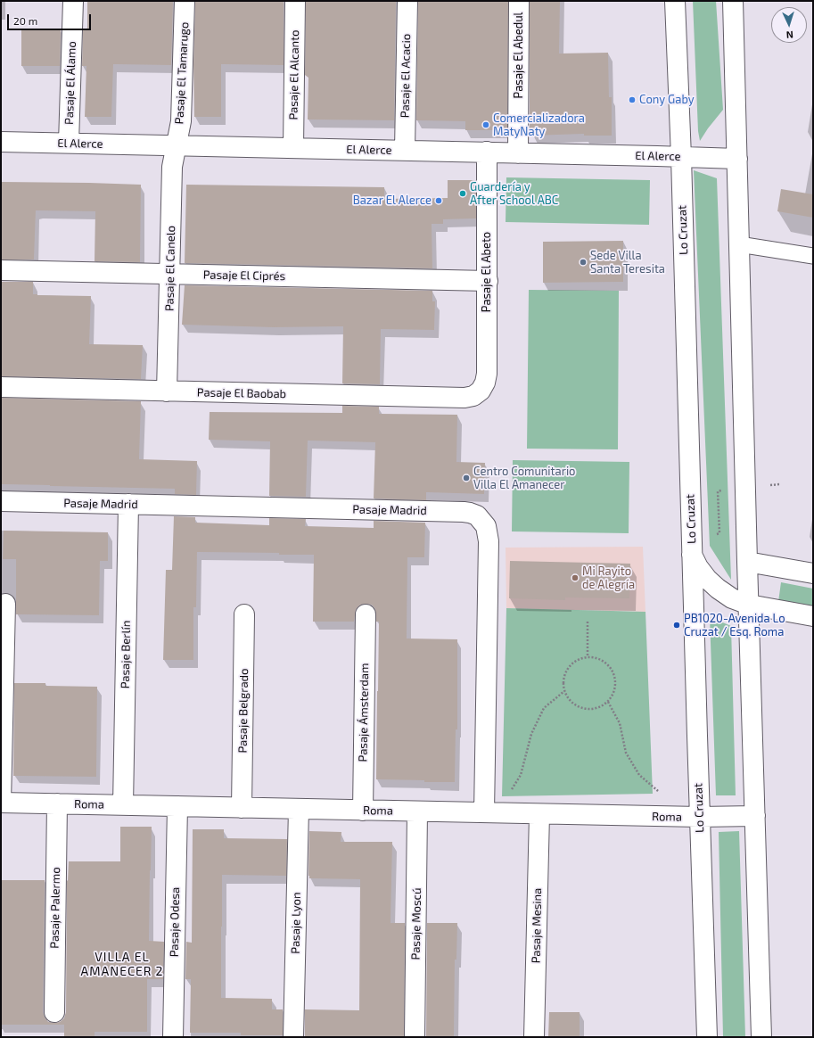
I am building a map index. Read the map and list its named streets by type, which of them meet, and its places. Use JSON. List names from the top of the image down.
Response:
{
  "streets": {
    "street": [
      "Pasaje El Abedul",
      "Pasaje El Tamarugo",
      "Pasaje El Alcanto",
      "Pasaje El Acacio",
      "Pasaje El Álamo",
      "El Alerce",
      "Lo Cruzat",
      "Pasaje El Canelo",
      "Pasaje El Abeto",
      "Pasaje El Ciprés",
      "Pasaje El Baobab",
      "Pasaje Madrid",
      "Pasaje Berlín",
      "Pasaje Belgrado",
      "Pasaje Ámsterdam",
      "Roma",
      "Pasaje Palermo",
      "Pasaje Odesa",
      "Pasaje Lyon",
      "Pasaje Moscú",
      "Pasaje Mesina"
    ]
  },
  "crossings": [
    ["Pasaje El Abedul", "El Alerce"],
    ["Pasaje El Tamarugo", "El Alerce"],
    ["Pasaje El Tamarugo", "Pasaje El Canelo"],
    ["Pasaje El Alcanto", "El Alerce"],
    ["Pasaje El Acacio", "El Alerce"],
    ["Pasaje El Álamo", "El Alerce"],
    ["El Alerce", "Lo Cruzat"],
    ["El Alerce", "Pasaje El Canelo"],
    ["El Alerce", "Pasaje El Abeto"],
    ["Lo Cruzat", "Roma"],
    ["Pasaje El Canelo", "Pasaje El Ciprés"],
    ["Pasaje El Canelo", "Pasaje El Baobab"],
    ["Pasaje El Abeto", "Pasaje El Ciprés"],
    ["Pasaje El Abeto", "Pasaje El Baobab"],
    ["Pasaje Madrid", "Pasaje Berlín"],
    ["Pasaje Madrid", "Roma"],
    ["Pasaje Berlín", "Roma"],
    ["Pasaje Belgrado", "Roma"],
    ["Pasaje Ámsterdam", "Roma"],
    ["Roma", "Pasaje Palermo"],
    ["Roma", "Pasaje Odesa"],
    ["Roma", "Pasaje Lyon"],
    ["Roma", "Pasaje Moscú"],
    ["Roma", "Pasaje Mesina"]
  ],
  "districts": ["VILLA EL AMANECER 2"],
  "places": [
    "Cony Gaby",
    "Comercializadora MatyNaty",
    "Guardería y After School ABC",
    "Bazar El Alerce",
    "Sede Villa Santa Teresita",
    "Centro Comunitario Villa El Amanecer",
    "Mi Rayito de Alegría",
    "PB1020-Avenida Lo Cruzat / Esq. Roma"
  ],
  "scale_bar": "20 m",
  "north": "bottom"
}
